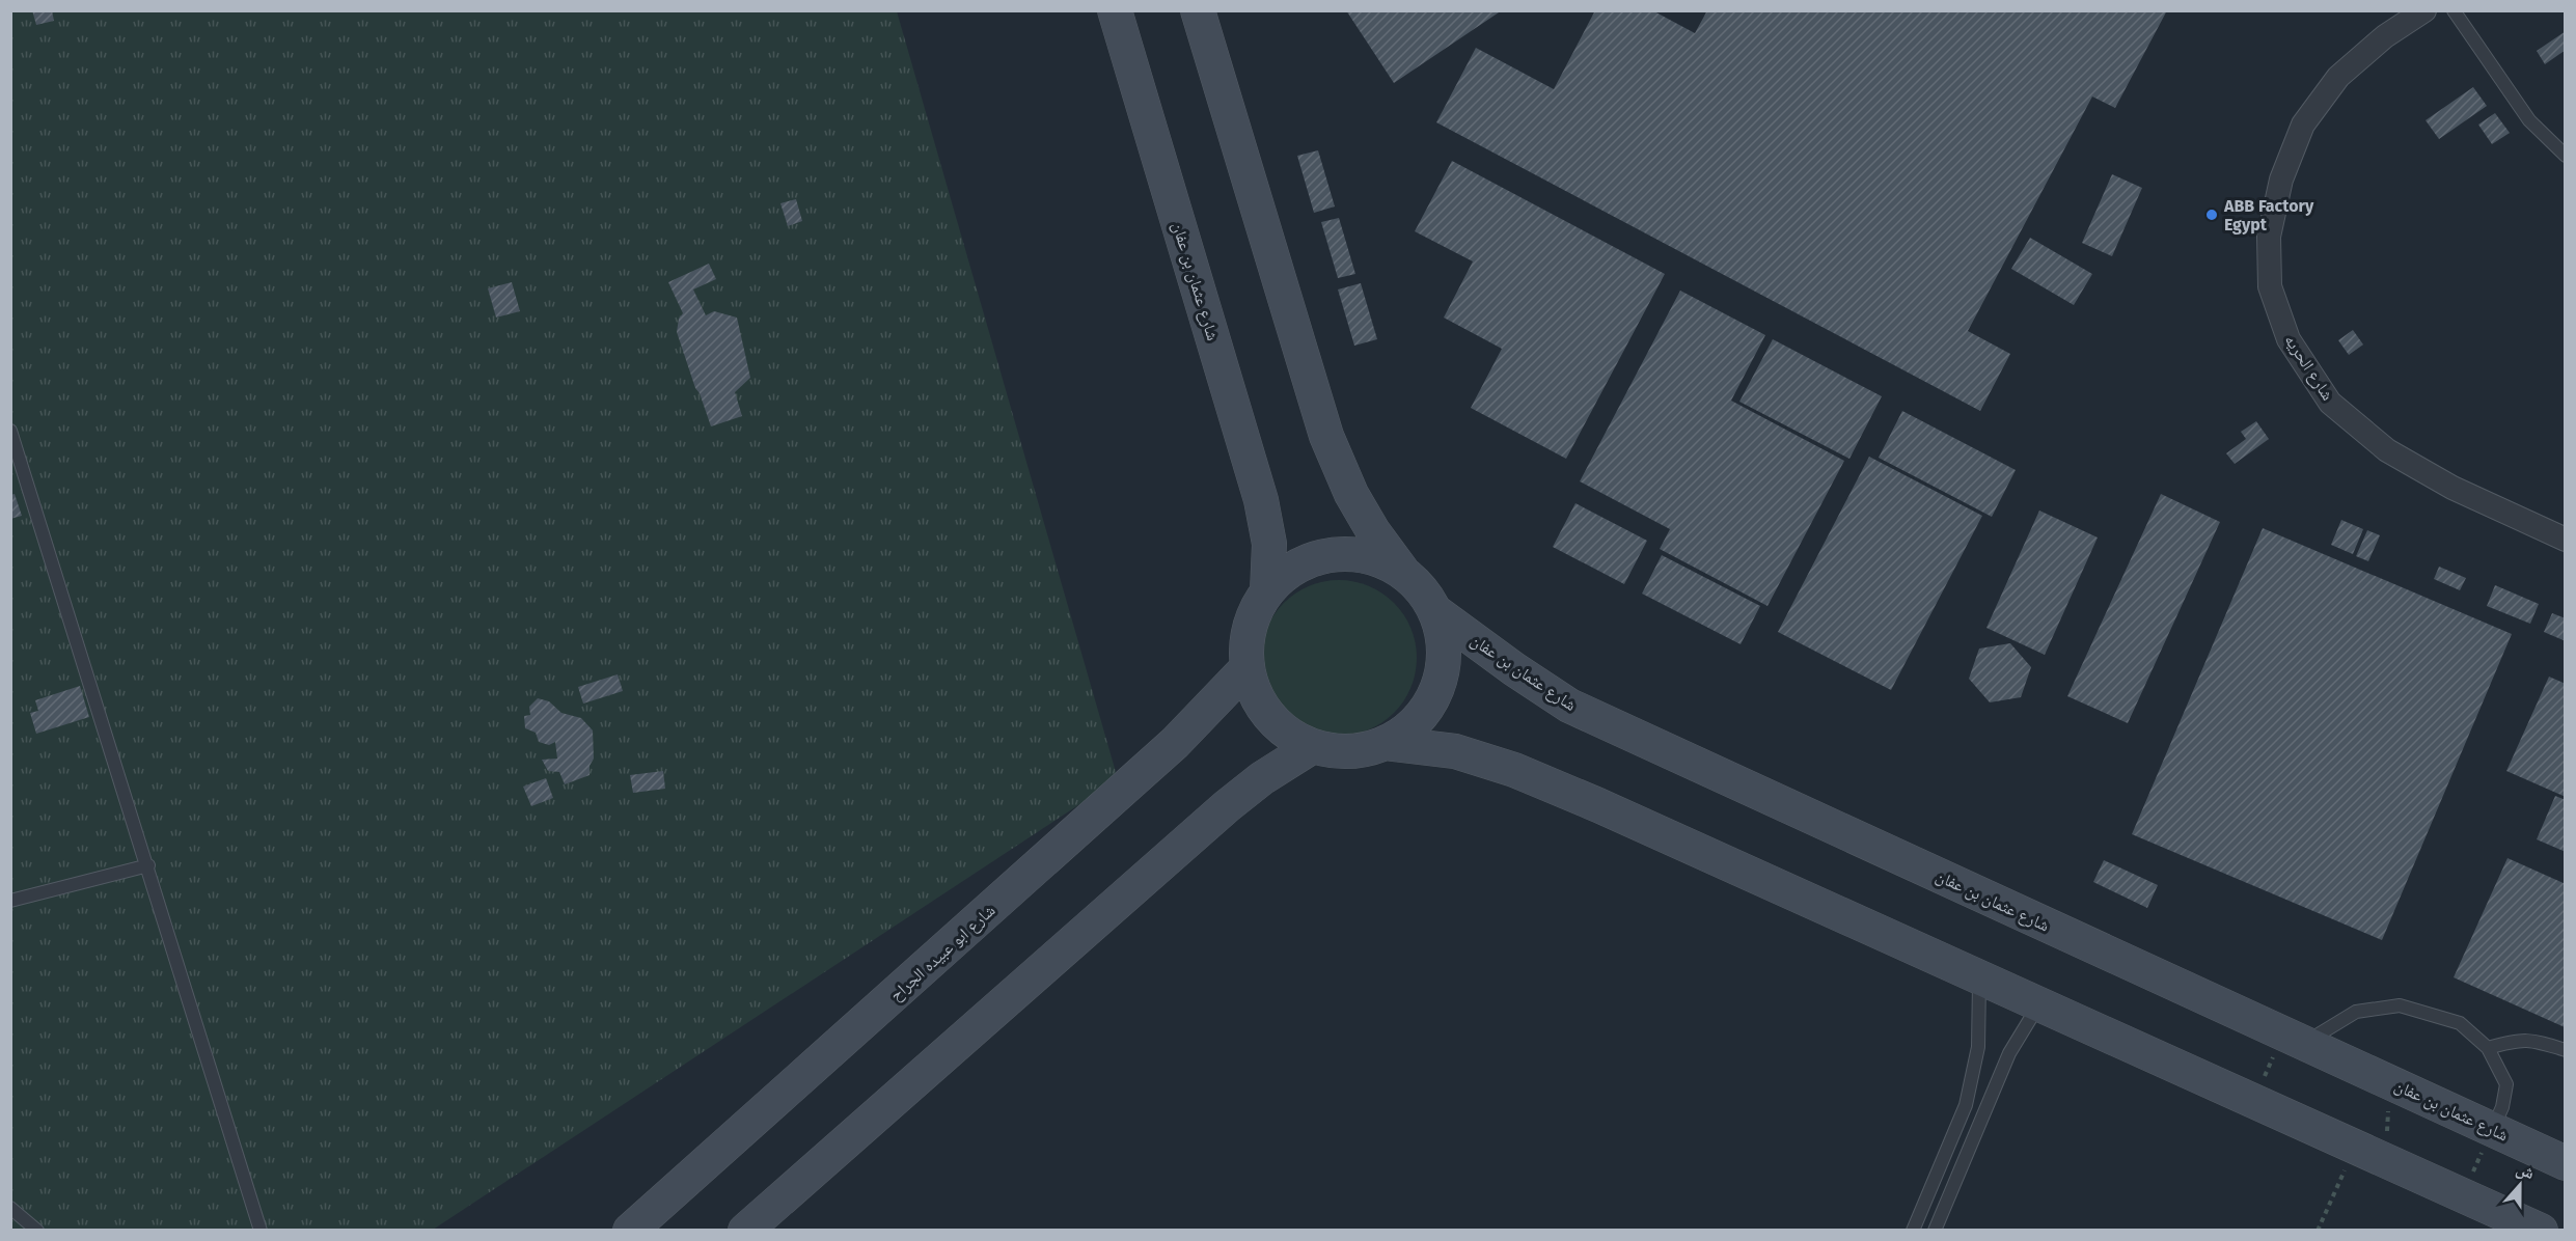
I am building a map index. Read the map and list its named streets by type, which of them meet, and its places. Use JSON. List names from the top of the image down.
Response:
{
  "streets": {
    "main road": ["شارع عثمان بن عفان", "شارع ابو عبيده الجراح"],
    "street": ["شارع الحريه"]
  },
  "crossings": [
    ["شارع عثمان بن عفان", "شارع ابو عبيده الجراح"]
  ],
  "places": ["ABB Factory Egypt"],
  "north": "top"
}
